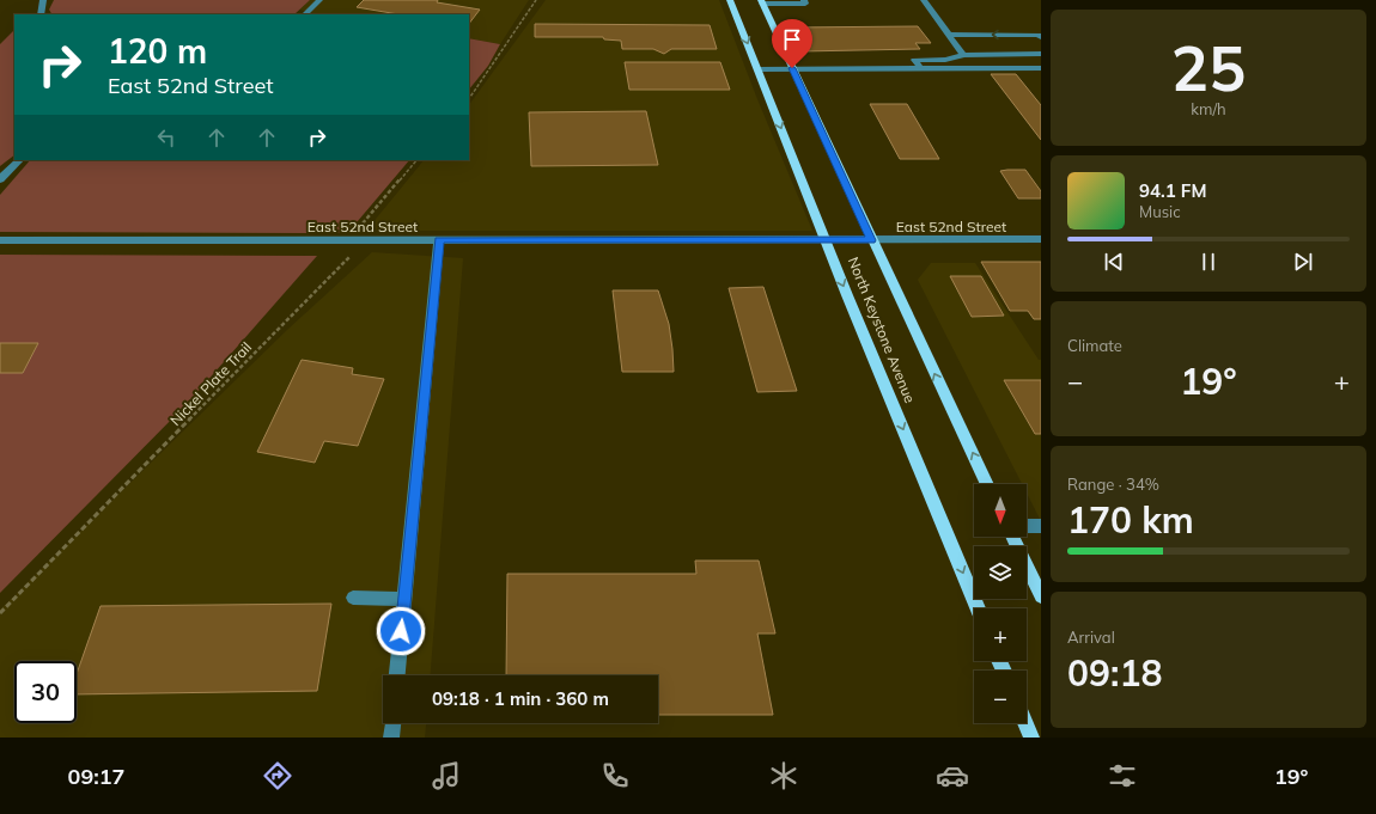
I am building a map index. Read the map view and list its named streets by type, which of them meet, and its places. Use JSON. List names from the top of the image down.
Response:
{
  "streets": {
    "main road": ["North Keystone Avenue"],
    "street": ["East 52nd Street"],
    "path": ["Nickel Plate Trail"]
  },
  "crossings": [
    ["East 52nd Street", "North Keystone Avenue"],
    ["East 52nd Street", "Nickel Plate Trail"]
  ],
  "north": "bottom",
  "page": {
    "tile": [
      ["25", "km/h"],
      "Climate",
      ["Range · 34%", "170 km"],
      ["Arrival", "09:18"]
    ],
    "turn": ["120 m", "East 52nd Street"],
    "song": ["94.1 FM", "Music"],
    "heat": ["−", "19°", "+"],
    "map_buttons": ["+", "−"],
    "limit": "30",
    "trip": "09:18 · 1 min · 360 m",
    "tabs": ["09:17", "19°"]
  }
}
